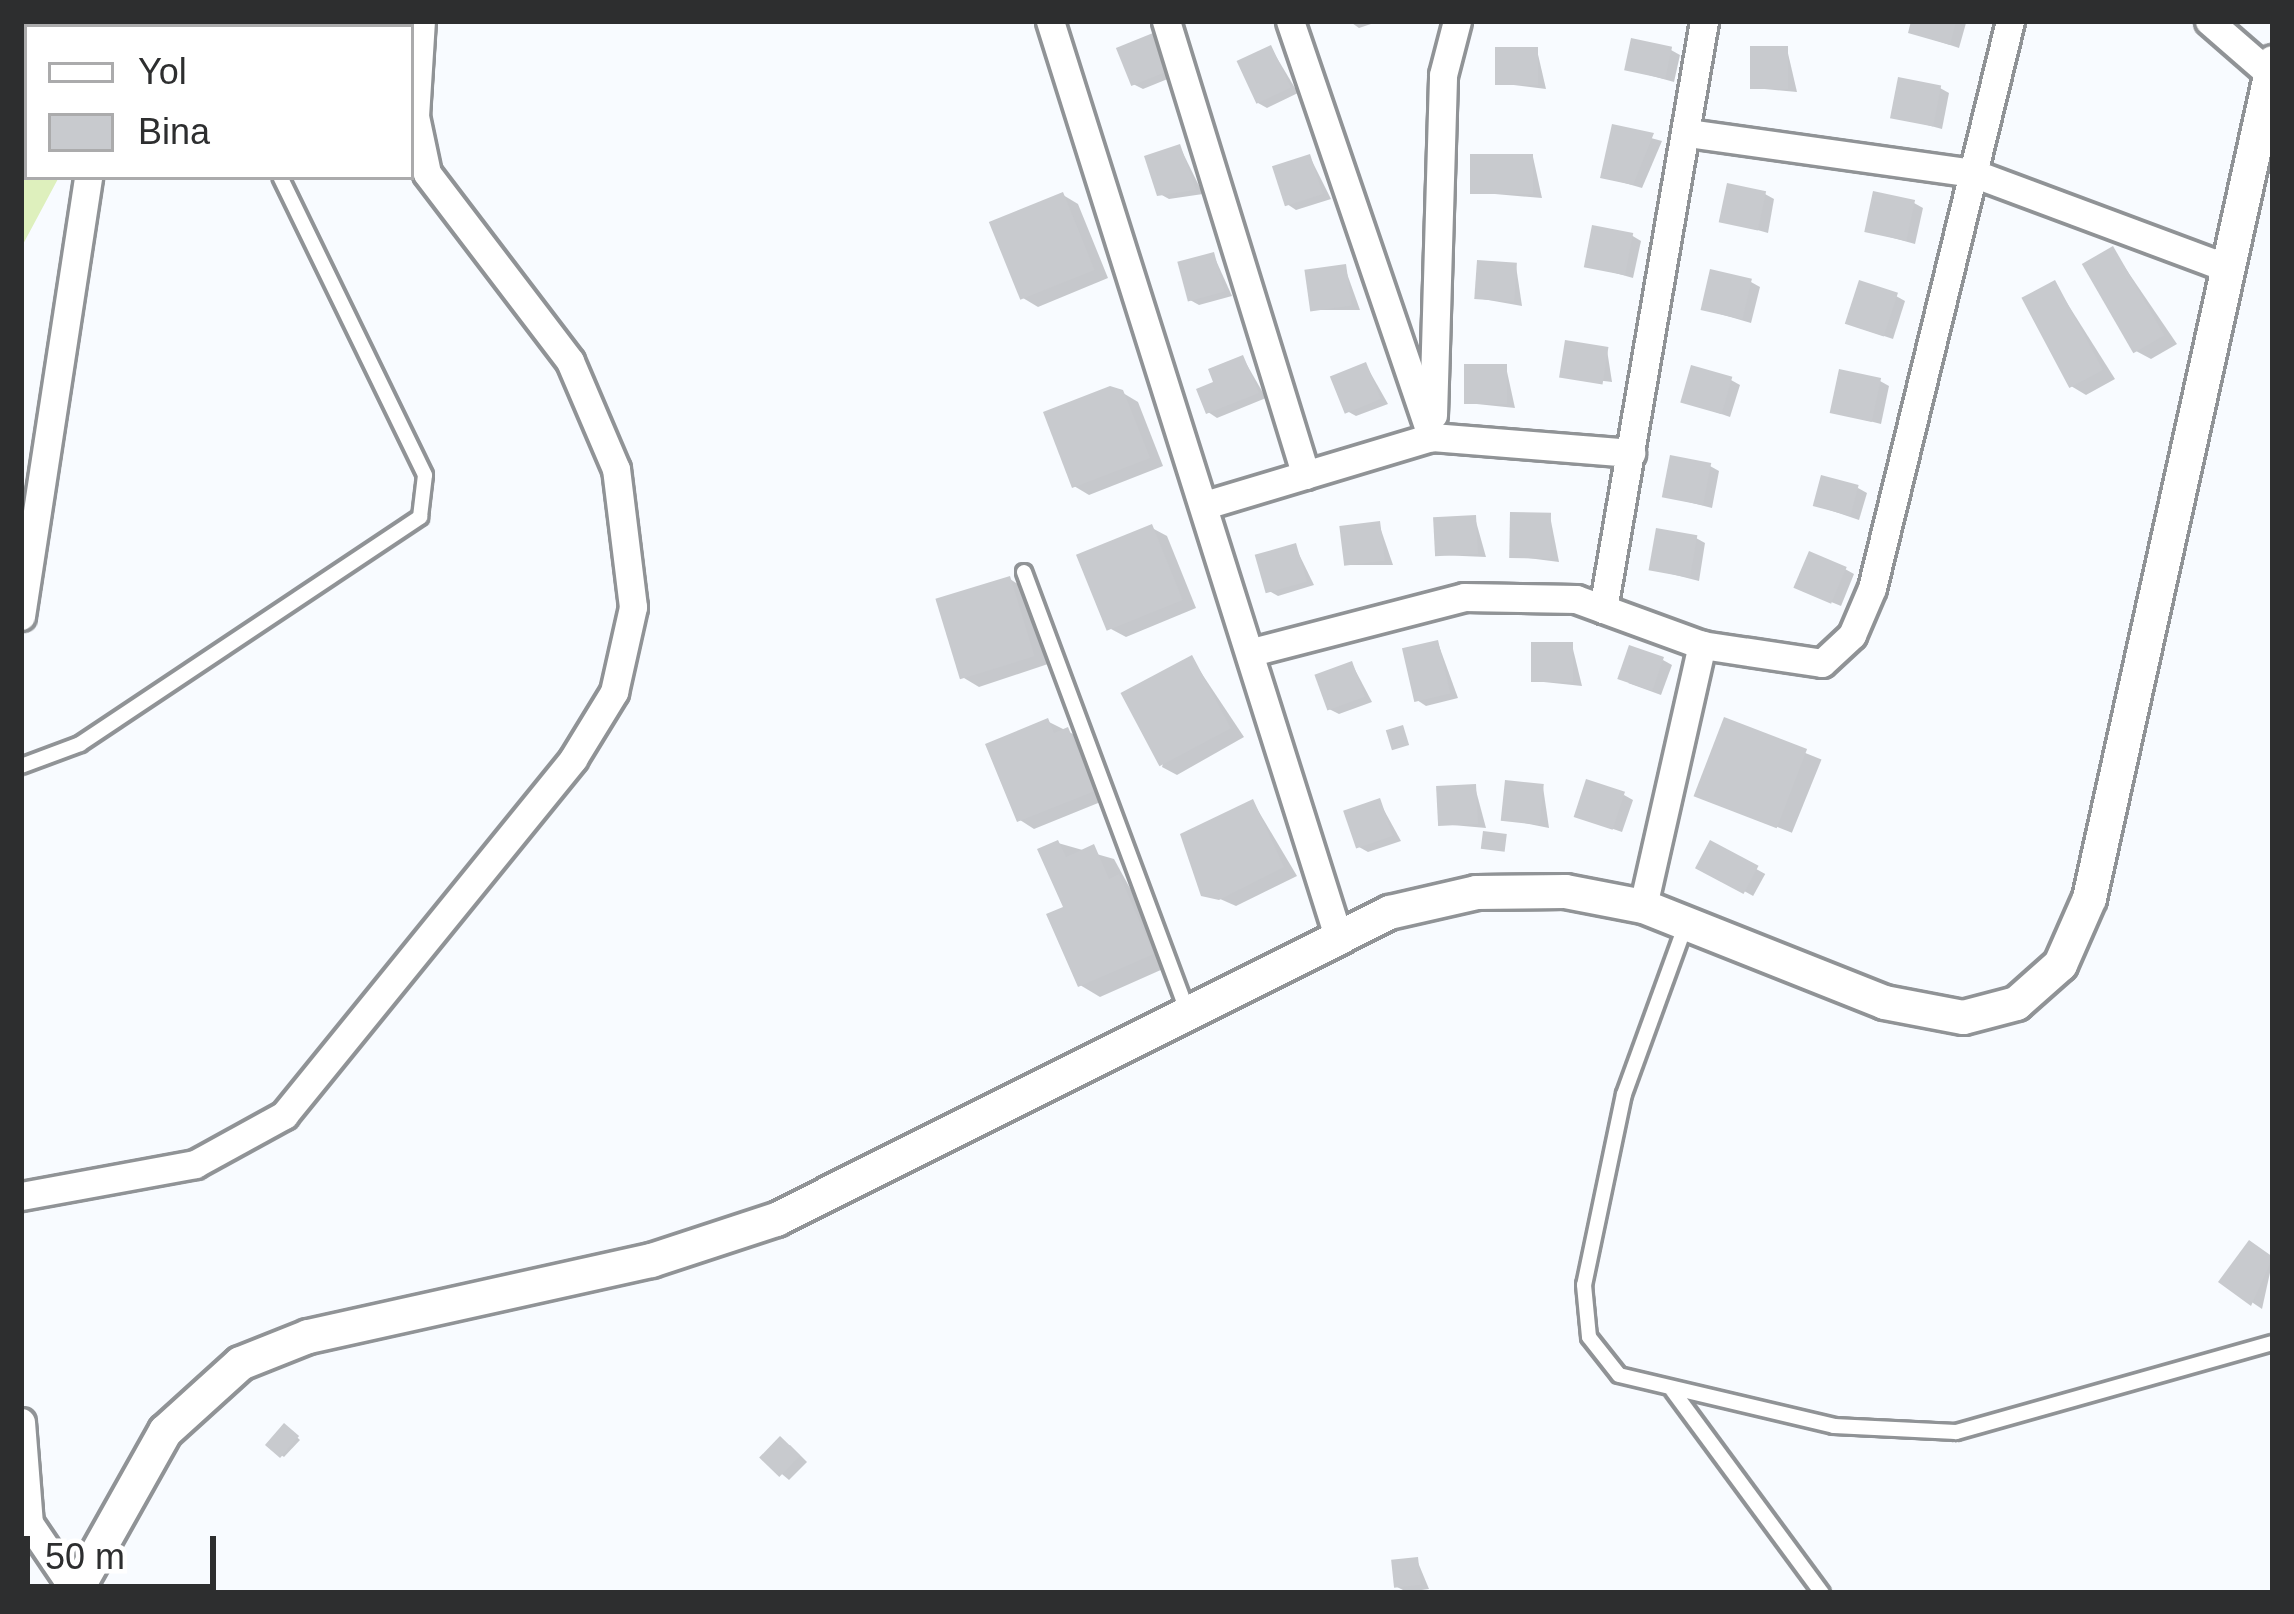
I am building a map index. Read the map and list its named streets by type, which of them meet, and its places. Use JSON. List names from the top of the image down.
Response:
{
  "legend": ["Yol", "Bina"],
  "scale_bar": "50 m"
}
